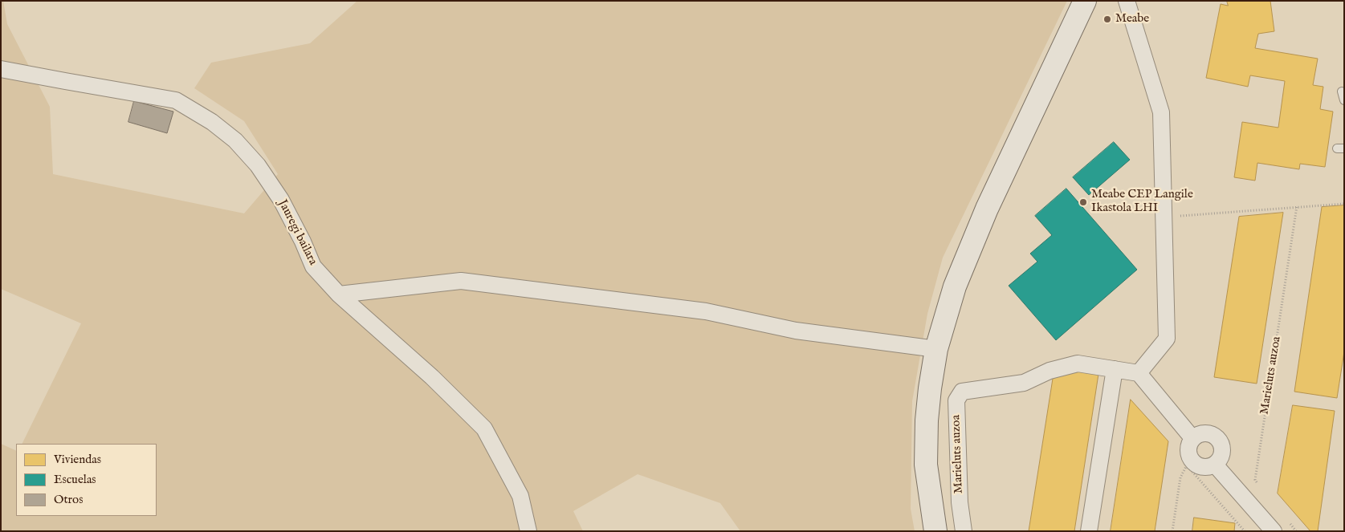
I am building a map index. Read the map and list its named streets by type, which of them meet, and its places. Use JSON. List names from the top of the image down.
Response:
{
  "streets": {
    "street": ["Jauregi bailara", "Marieluts auzoa"]
  },
  "places": ["Meabe", "Meabe CEP Langile Ikastola LHI"],
  "legend": ["Viviendas", "Escuelas", "Otros"]
}
